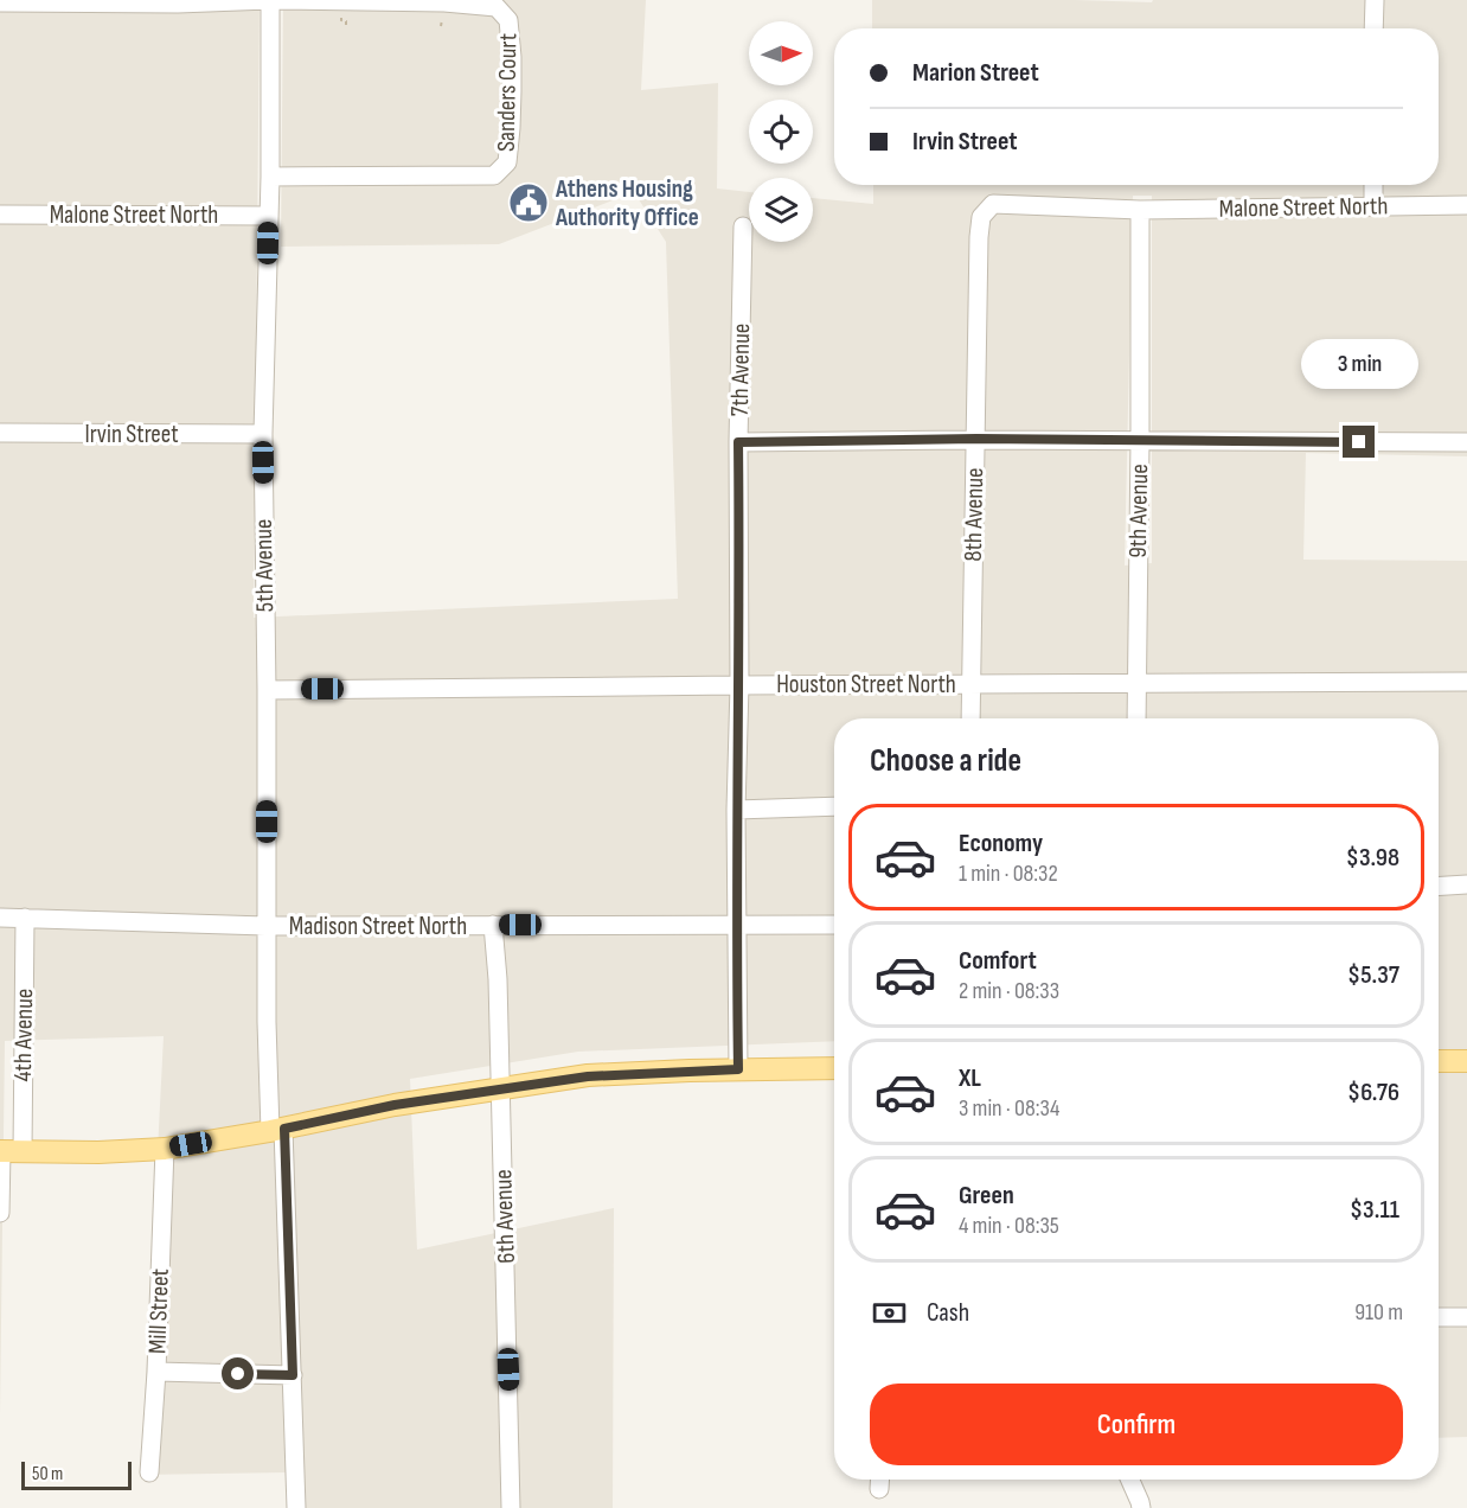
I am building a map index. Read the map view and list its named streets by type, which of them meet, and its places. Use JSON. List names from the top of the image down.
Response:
{
  "streets": {
    "street": [
      "Sanders Court",
      "Malone Street North",
      "7th Avenue",
      "Irvin Street",
      "9th Avenue",
      "8th Avenue",
      "5th Avenue",
      "Houston Street North",
      "Madison Street North",
      "4th Avenue",
      "6th Avenue",
      "Mill Street"
    ]
  },
  "crossings": [
    ["Sanders Court", "5th Avenue"],
    ["Malone Street North", "9th Avenue"],
    ["Malone Street North", "8th Avenue"],
    ["Malone Street North", "5th Avenue"],
    ["7th Avenue", "Houston Street North"],
    ["7th Avenue", "Madison Street North"],
    ["Irvin Street", "5th Avenue"],
    ["9th Avenue", "Houston Street North"],
    ["8th Avenue", "Houston Street North"],
    ["5th Avenue", "Houston Street North"],
    ["5th Avenue", "Madison Street North"],
    ["Madison Street North", "4th Avenue"],
    ["Madison Street North", "6th Avenue"]
  ],
  "places": {
    "public building": ["Athens Housing Authority Office"]
  },
  "scale_bar": "50 m",
  "north": "right",
  "page": {
    "banner": ["Marion Street", "Irvin Street"],
    "bubble": "3 min",
    "heading": "Choose a ride",
    "list": [
      {
        "name": "Economy",
        "note": "1 min · 08:32",
        "value": "$3.98"
      },
      {
        "name": "Comfort",
        "note": "2 min · 08:33",
        "value": "$5.37"
      },
      {
        "name": "XL",
        "note": "3 min · 08:34",
        "value": "$6.76"
      },
      {
        "name": "Green",
        "note": "4 min · 08:35",
        "value": "$3.11"
      }
    ],
    "pay": ["Cash", "910 m"],
    "buttons": "Confirm",
    "scale": "50 m"
  }
}
